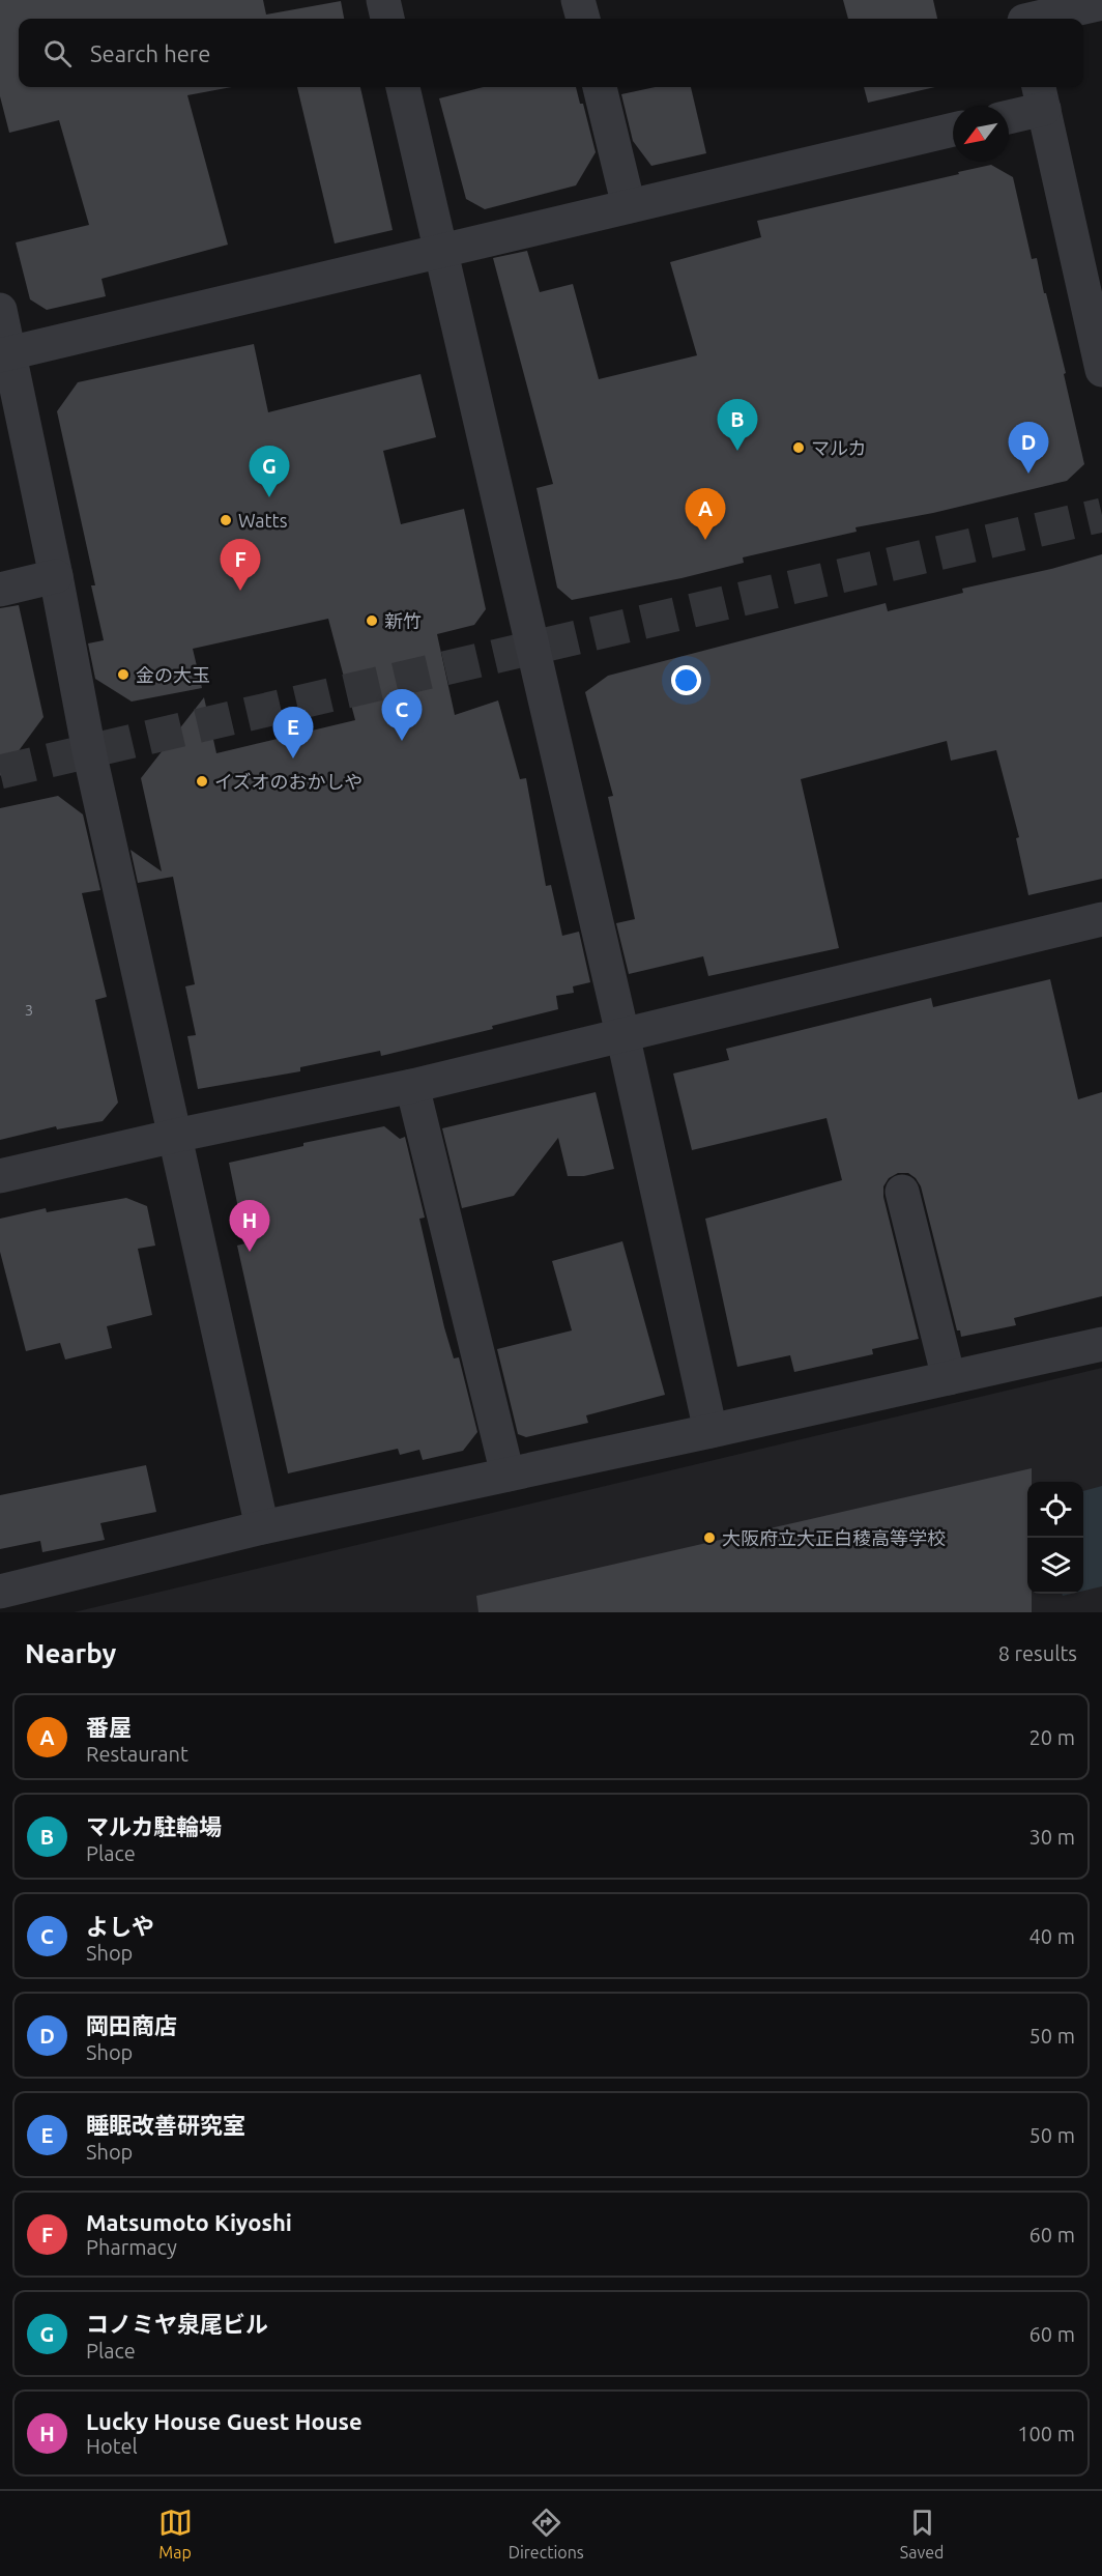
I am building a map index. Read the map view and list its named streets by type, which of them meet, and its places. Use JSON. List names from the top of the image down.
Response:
{
  "places": [
    "マルカ",
    "Watts",
    "新竹",
    "金の大玉",
    "イズオのおかしや",
    "大阪府立大正白稜高等学校"
  ],
  "house_numbers": ["3"],
  "north": "bottom left",
  "page": {
    "search": "Search here",
    "pins": [
      "B",
      "D",
      "G",
      "A",
      "F",
      "C",
      "E",
      "H"
    ],
    "heading": ["Nearby", "8 results"],
    "list": [
      {
        "mark": "A",
        "name": "番屋",
        "note": "Restaurant",
        "value": "20 m"
      },
      {
        "mark": "B",
        "name": "マルカ駐輪場",
        "note": "Place",
        "value": "30 m"
      },
      {
        "mark": "C",
        "name": "よしや",
        "note": "Shop",
        "value": "40 m"
      },
      {
        "mark": "D",
        "name": "岡田商店",
        "note": "Shop",
        "value": "50 m"
      },
      {
        "mark": "E",
        "name": "睡眠改善研究室",
        "note": "Shop",
        "value": "50 m"
      },
      {
        "mark": "F",
        "name": "Matsumoto Kiyoshi",
        "note": "Pharmacy",
        "value": "60 m"
      },
      {
        "mark": "G",
        "name": "コノミヤ泉尾ビル",
        "note": "Place",
        "value": "60 m"
      },
      {
        "mark": "H",
        "name": "Lucky House Guest House",
        "note": "Hotel",
        "value": "100 m"
      }
    ],
    "nav": ["Map", "Directions", "Saved"]
  }
}
